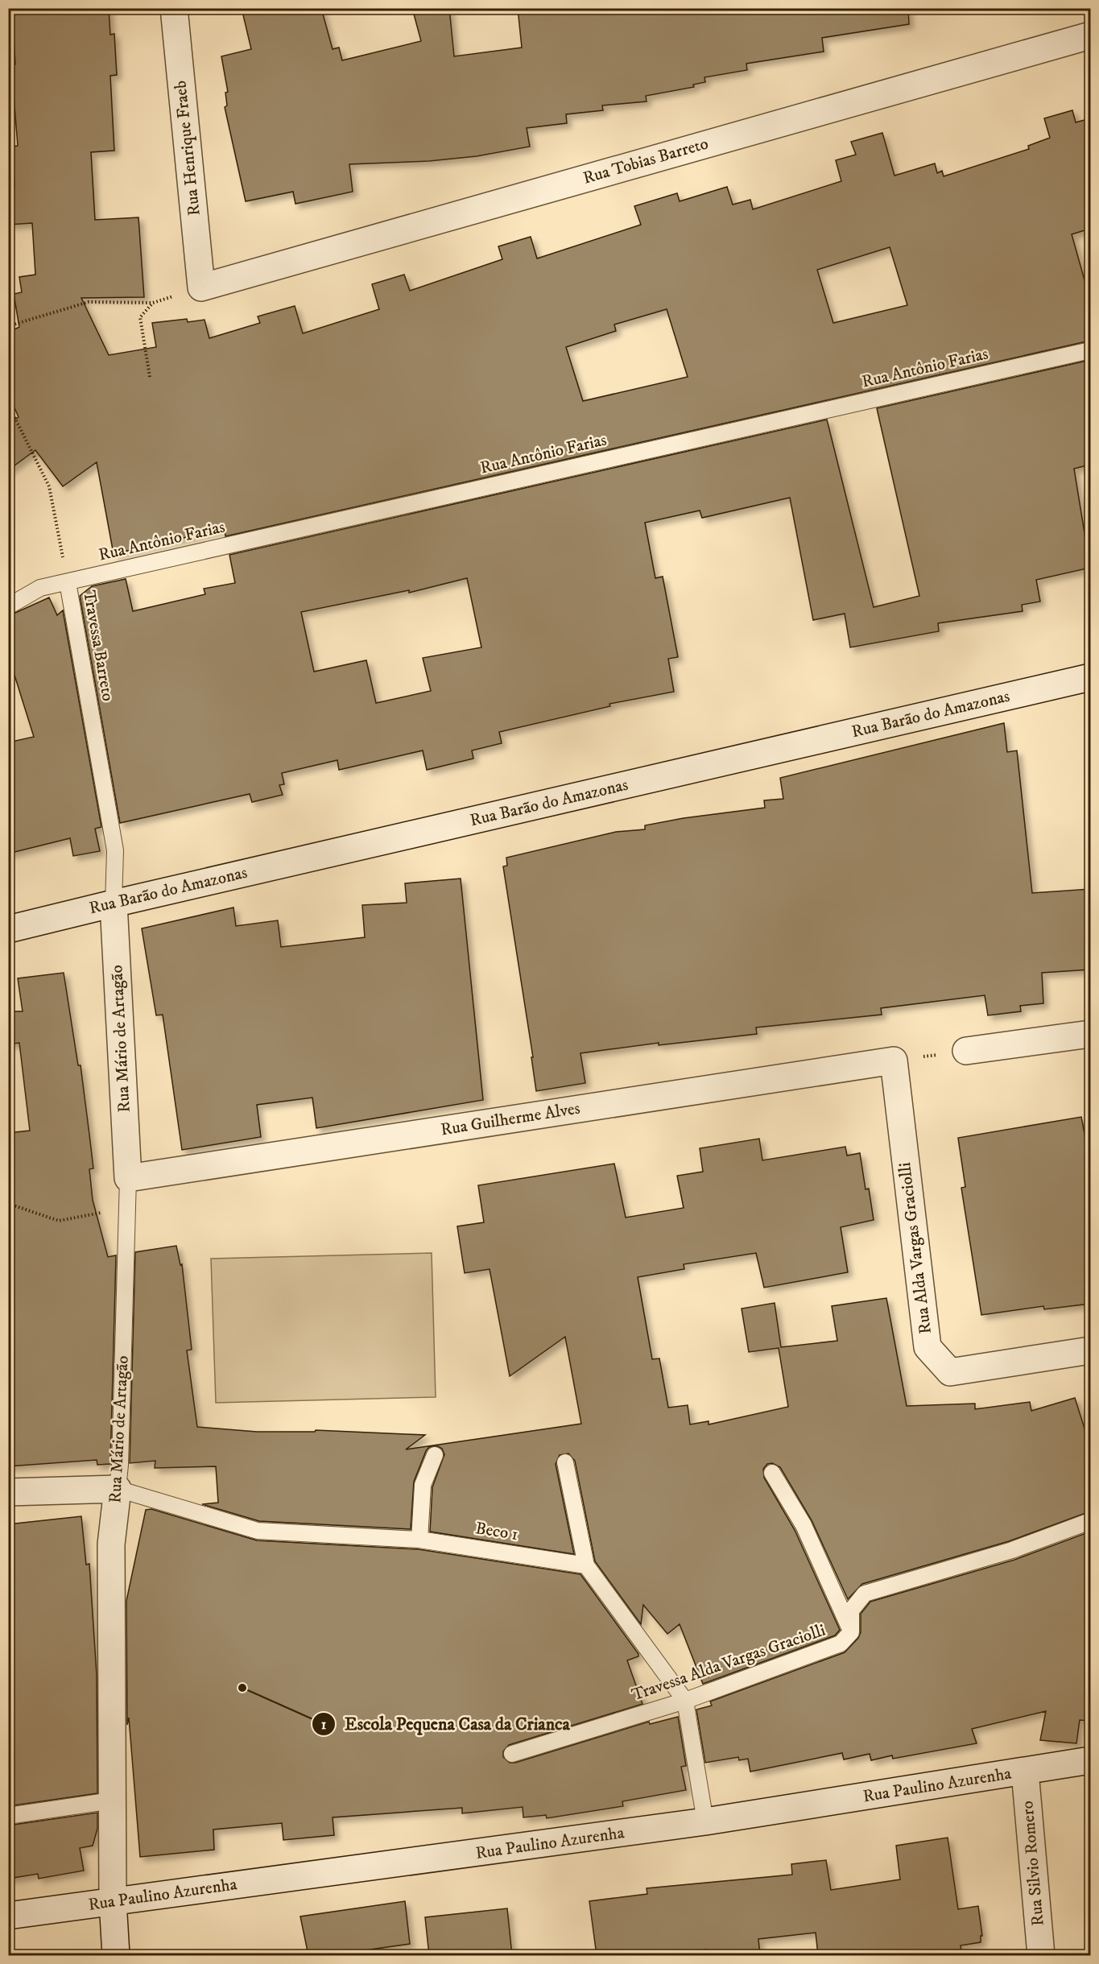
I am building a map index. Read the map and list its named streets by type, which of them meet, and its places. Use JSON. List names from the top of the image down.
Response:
{
  "streets": {
    "street": [
      "Rua Henrique Fraeb",
      "Rua Tobias Barreto",
      "Rua Barão do Amazonas",
      "Rua Mário de Artagão",
      "Rua Guilherme Alves",
      "Rua Alda Vargas Graciolli",
      "Rua Paulino Azurenha",
      "Rua Silvio Romero"
    ],
    "lane": [
      "Rua Antônio Farias",
      "Travessa Barreto",
      "Beco 1",
      "Travessa Alda Vargas Graciolli"
    ]
  },
  "crossings": [
    ["Rua Henrique Fraeb", "Rua Tobias Barreto"],
    ["Rua Antônio Farias", "Travessa Barreto"],
    ["Travessa Barreto", "Rua Barão do Amazonas"],
    ["Travessa Barreto", "Rua Mário de Artagão"],
    ["Rua Barão do Amazonas", "Rua Mário de Artagão"],
    ["Rua Mário de Artagão", "Rua Guilherme Alves"],
    ["Rua Mário de Artagão", "Beco 1"],
    ["Rua Mário de Artagão", "Rua Paulino Azurenha"],
    ["Rua Guilherme Alves", "Rua Alda Vargas Graciolli"],
    ["Rua Paulino Azurenha", "Rua Silvio Romero"]
  ],
  "places": ["Escola Pequena Casa da Crianca"]
}
